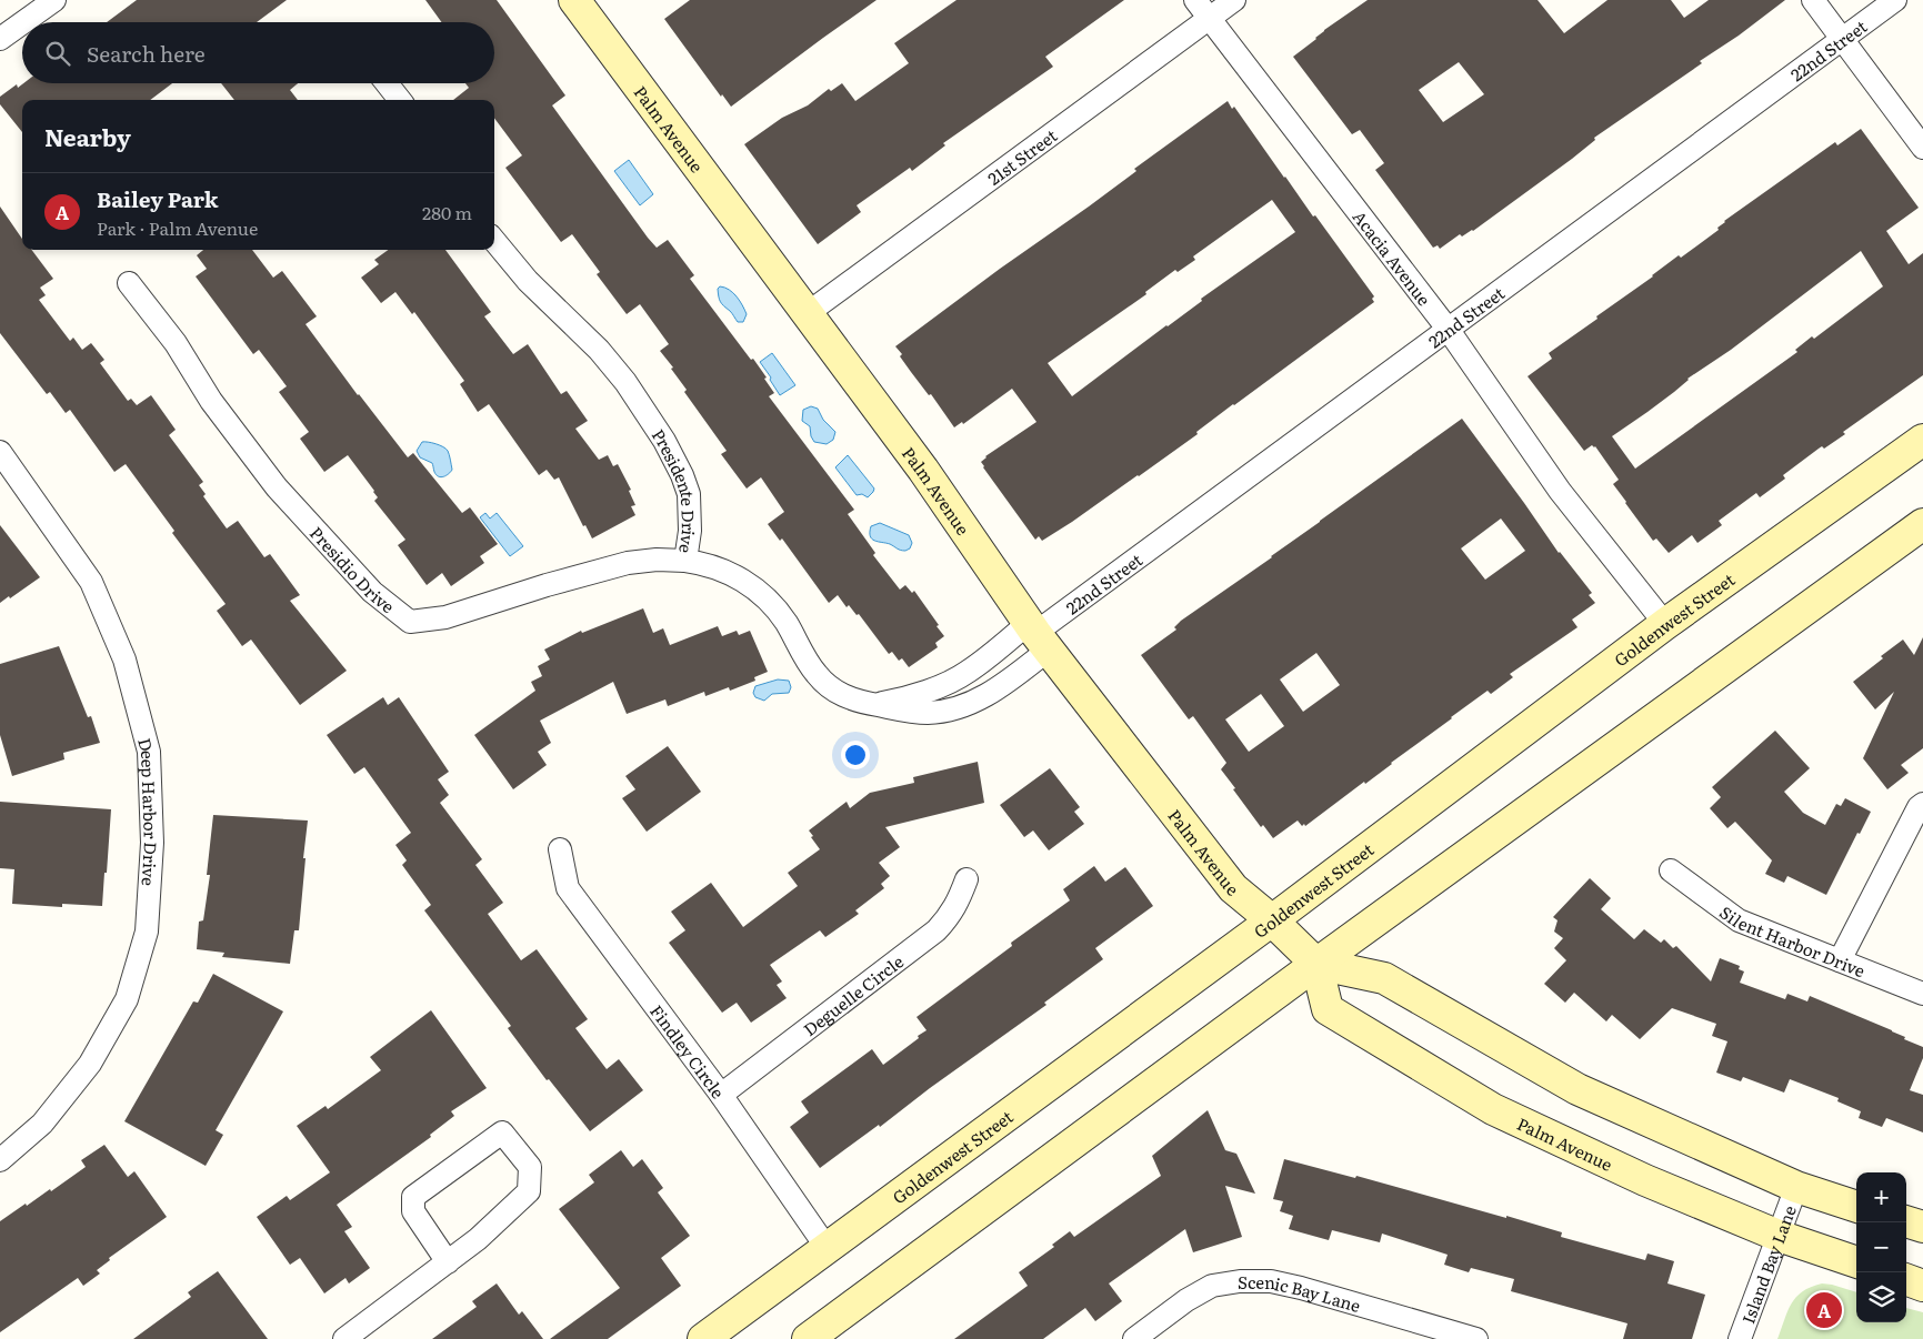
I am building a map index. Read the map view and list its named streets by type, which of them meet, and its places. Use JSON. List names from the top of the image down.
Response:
{
  "streets": {
    "main road": ["Palm Avenue", "Goldenwest Street"],
    "street": [
      "22nd Street",
      "21st Street",
      "Acacia Avenue",
      "Presidente Drive",
      "Presidio Drive",
      "Deep Harbor Drive",
      "Silent Harbor Drive",
      "Deguelle Circle",
      "Findley Circle",
      "Island Bay Lane",
      "Scenic Bay Lane"
    ]
  },
  "crossings": [
    ["22nd Street", "Palm Avenue"],
    ["22nd Street", "Acacia Avenue"],
    ["22nd Street", "Presidente Drive"],
    ["Palm Avenue", "21st Street"],
    ["Palm Avenue", "Presidente Drive"],
    ["Palm Avenue", "Goldenwest Street"],
    ["Palm Avenue", "Island Bay Lane"],
    ["21st Street", "Acacia Avenue"],
    ["Acacia Avenue", "Goldenwest Street"],
    ["Presidente Drive", "Presidio Drive"],
    ["Goldenwest Street", "Findley Circle"],
    ["Deguelle Circle", "Findley Circle"]
  ],
  "page": {
    "search": "Search here",
    "heading": "Nearby",
    "list": [
      {
        "mark": "A",
        "name": "Bailey Park",
        "note": "Park · Palm Avenue",
        "value": "280 m"
      }
    ],
    "map_buttons": ["+", "−"],
    "pins": "A"
  }
}
